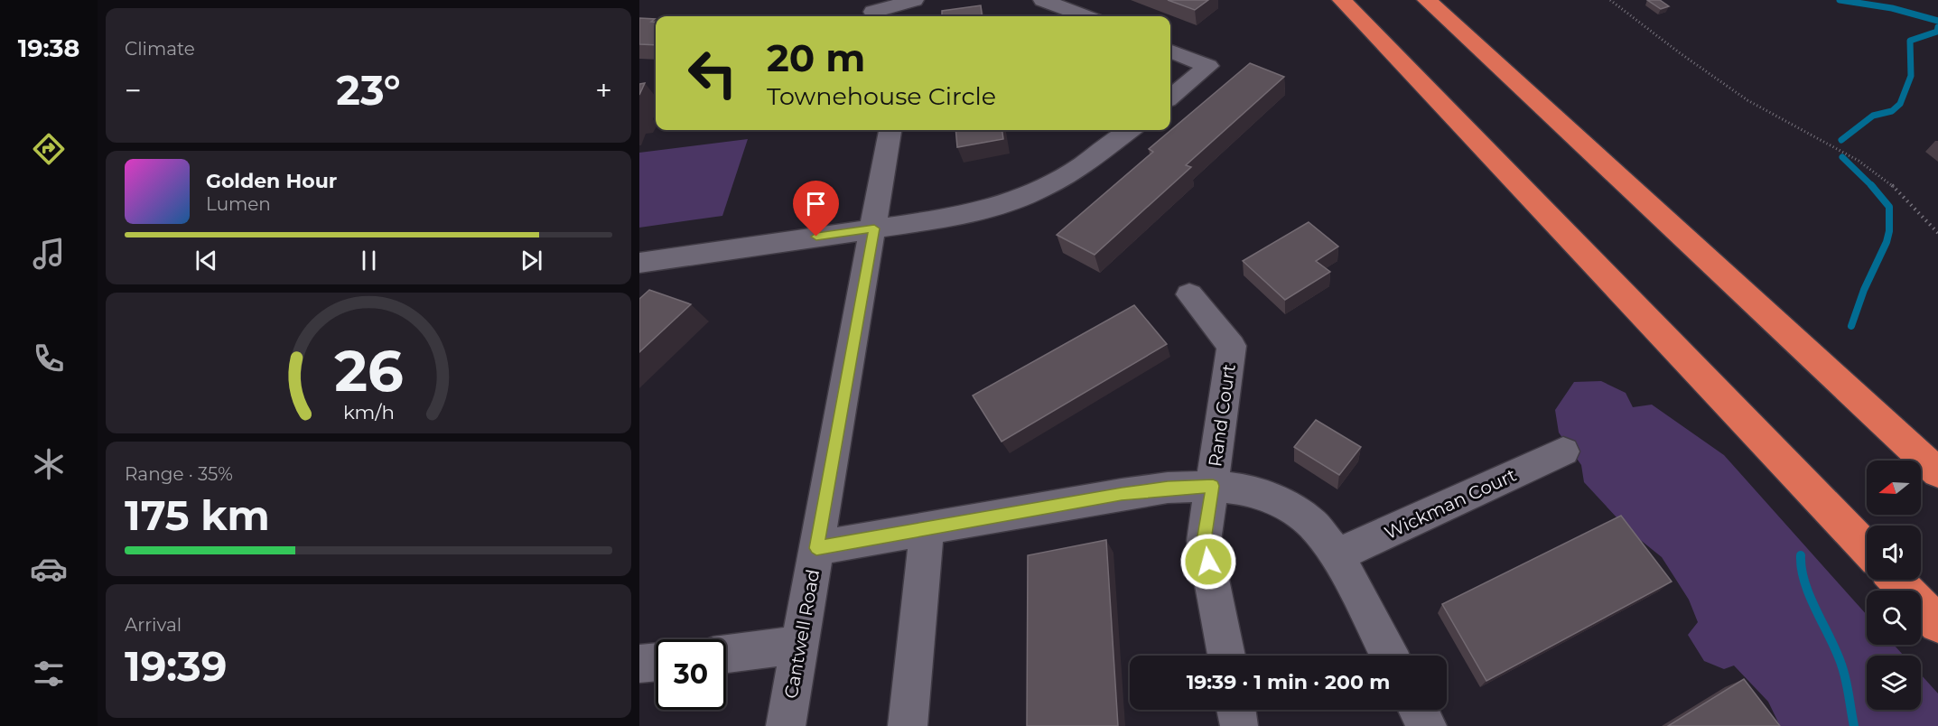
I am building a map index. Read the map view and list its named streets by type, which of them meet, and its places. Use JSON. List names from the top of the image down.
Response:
{
  "streets": {
    "street": ["Rand Court", "Wickman Court", "Cantwell Road"]
  },
  "north": "left",
  "page": {
    "tabs": "19:38",
    "tile": [
      "Climate",
      ["Range · 35%", "175 km"],
      ["Arrival", "19:39"]
    ],
    "turn": ["20 m", "Townehouse Circle"],
    "heat": ["−", "23°", "+"],
    "song": ["Golden Hour", "Lumen"],
    "limit": "30",
    "trip": "19:39 · 1 min · 200 m",
    "gauge": ["26", "km/h"]
  }
}
